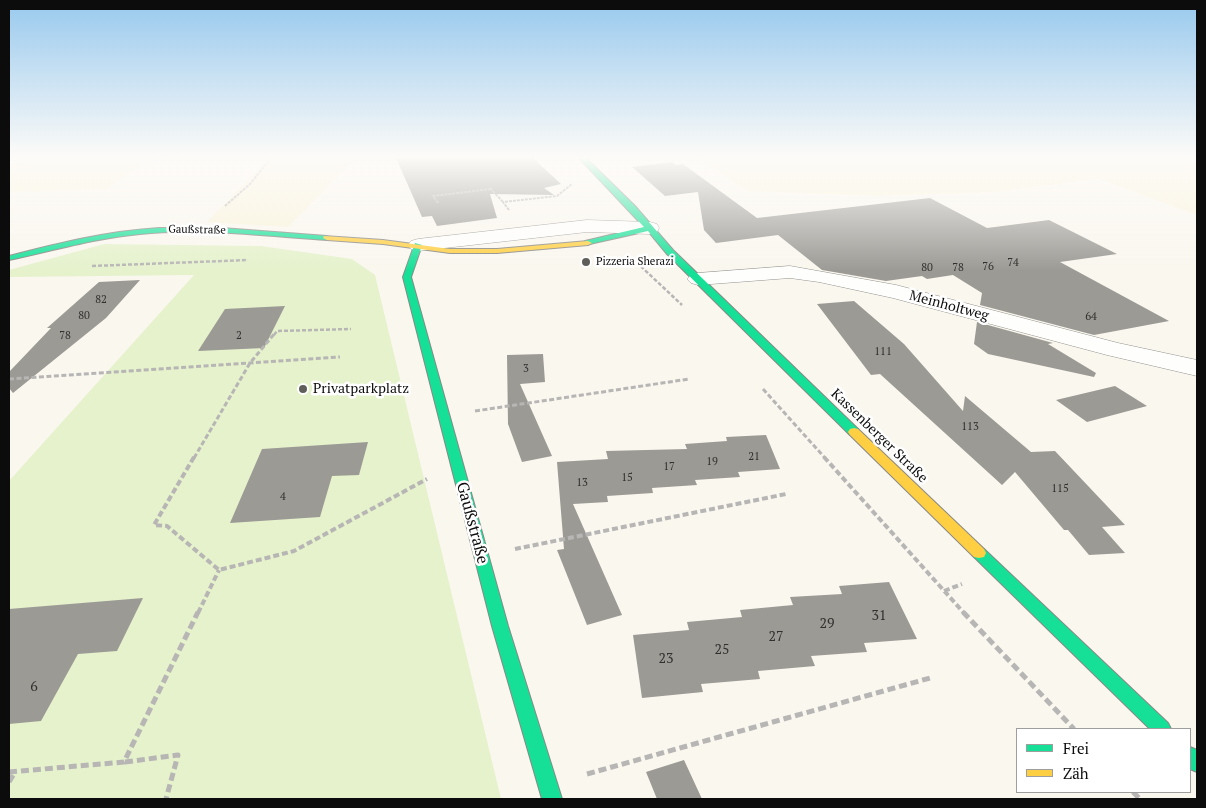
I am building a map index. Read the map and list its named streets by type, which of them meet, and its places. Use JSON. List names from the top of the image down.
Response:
{
  "streets": {
    "street": ["Gaußstraße", "Meinholtweg", "Kassenberger Straße"]
  },
  "crossings": [
    ["Gaußstraße", "Kassenberger Straße"],
    ["Meinholtweg", "Kassenberger Straße"]
  ],
  "places": ["Pizzeria Sherazi", "Privatparkplatz"],
  "house_numbers": [
    "74",
    "76",
    "80",
    "78",
    "82",
    "80",
    "64",
    "78",
    "2",
    "111",
    "3",
    "113",
    "21",
    "19",
    "17",
    "15",
    "13",
    "115",
    "4",
    "31",
    "29",
    "27",
    "25",
    "23",
    "6"
  ],
  "legend": ["Frei", "Zäh"]
}
